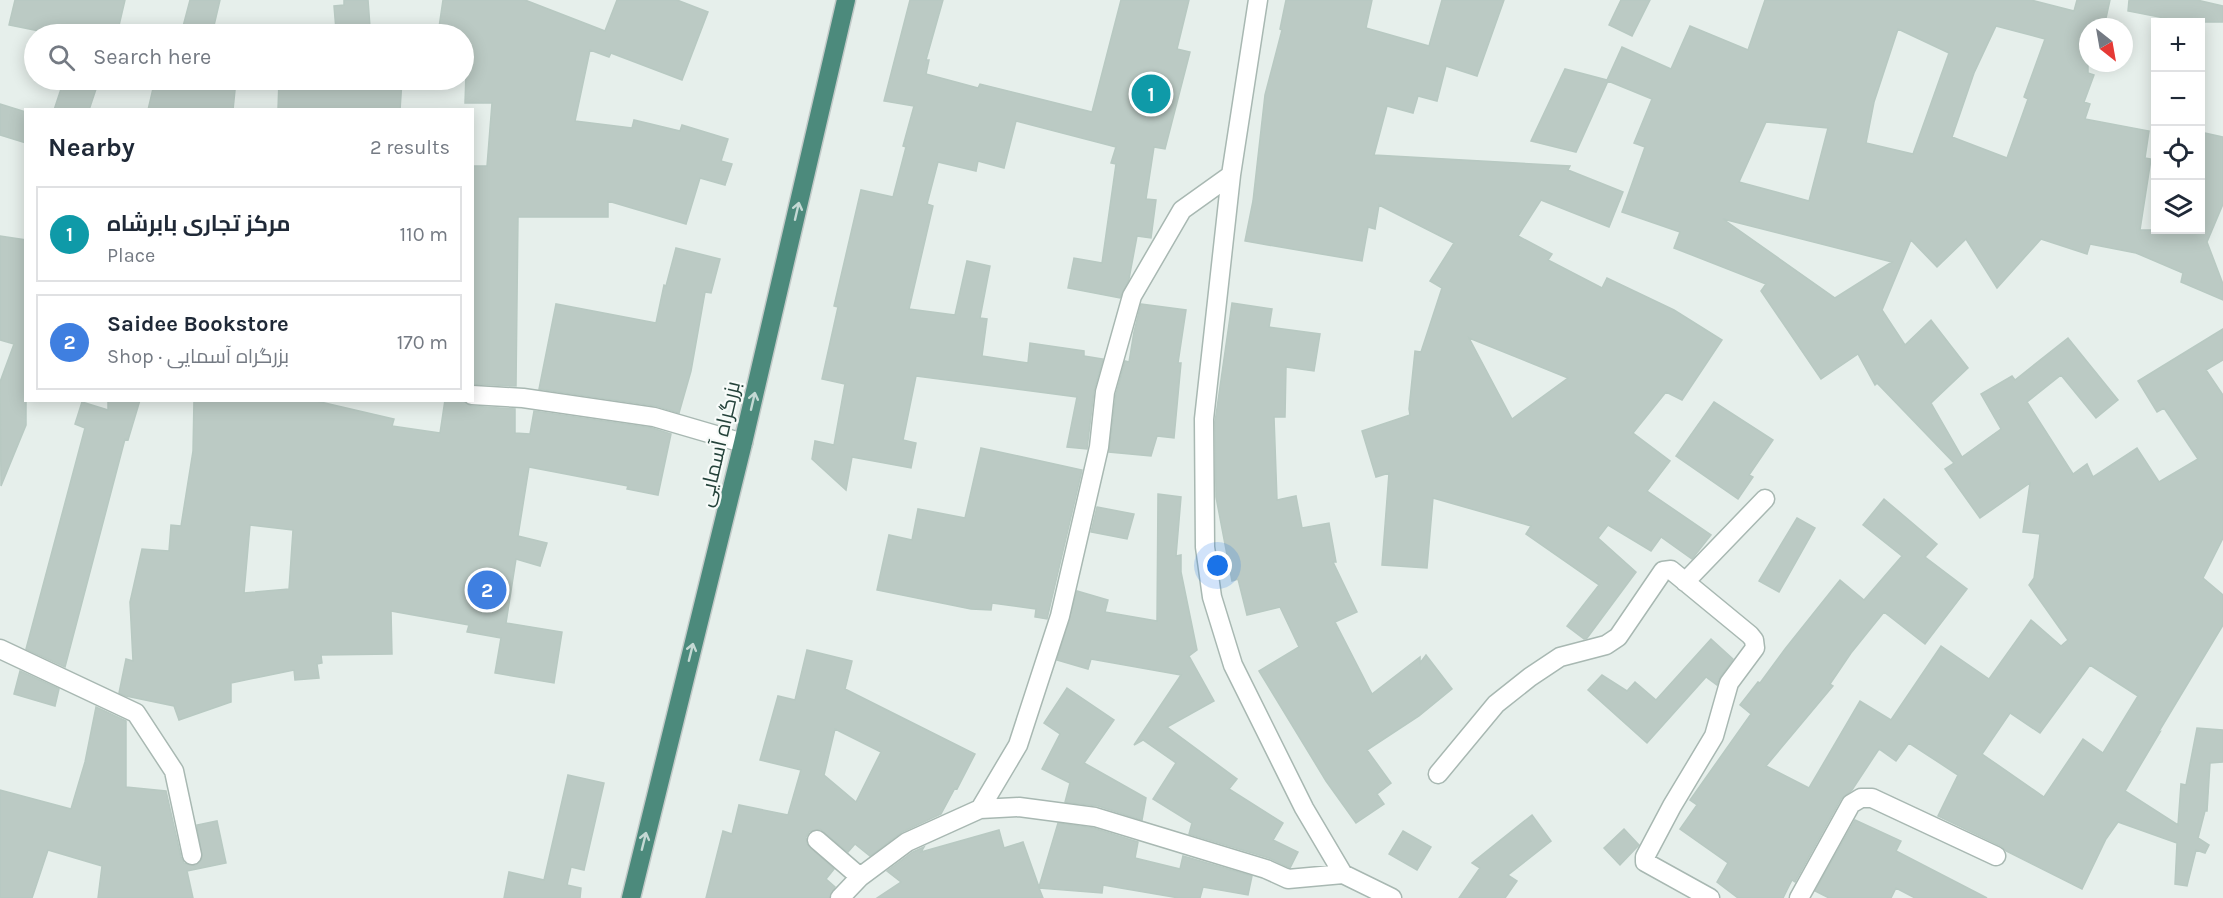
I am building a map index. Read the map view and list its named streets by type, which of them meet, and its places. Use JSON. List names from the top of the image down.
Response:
{
  "streets": {
    "highway": ["بزرگراه آسمایی"]
  },
  "one_way": ["بزرگراه آسمایی"],
  "north": "bottom right",
  "page": {
    "map_buttons": ["+", "−"],
    "search": "Search here",
    "pins": ["1", "2"],
    "heading": ["Nearby", "2 results"],
    "list": [
      {
        "mark": "1",
        "name": "مرکز تجاری بابرشاه",
        "note": "Place",
        "value": "110 m"
      },
      {
        "mark": "2",
        "name": "Saidee Bookstore",
        "note": "Shop · بزرگراه آسمایی",
        "value": "170 m"
      }
    ]
  }
}
